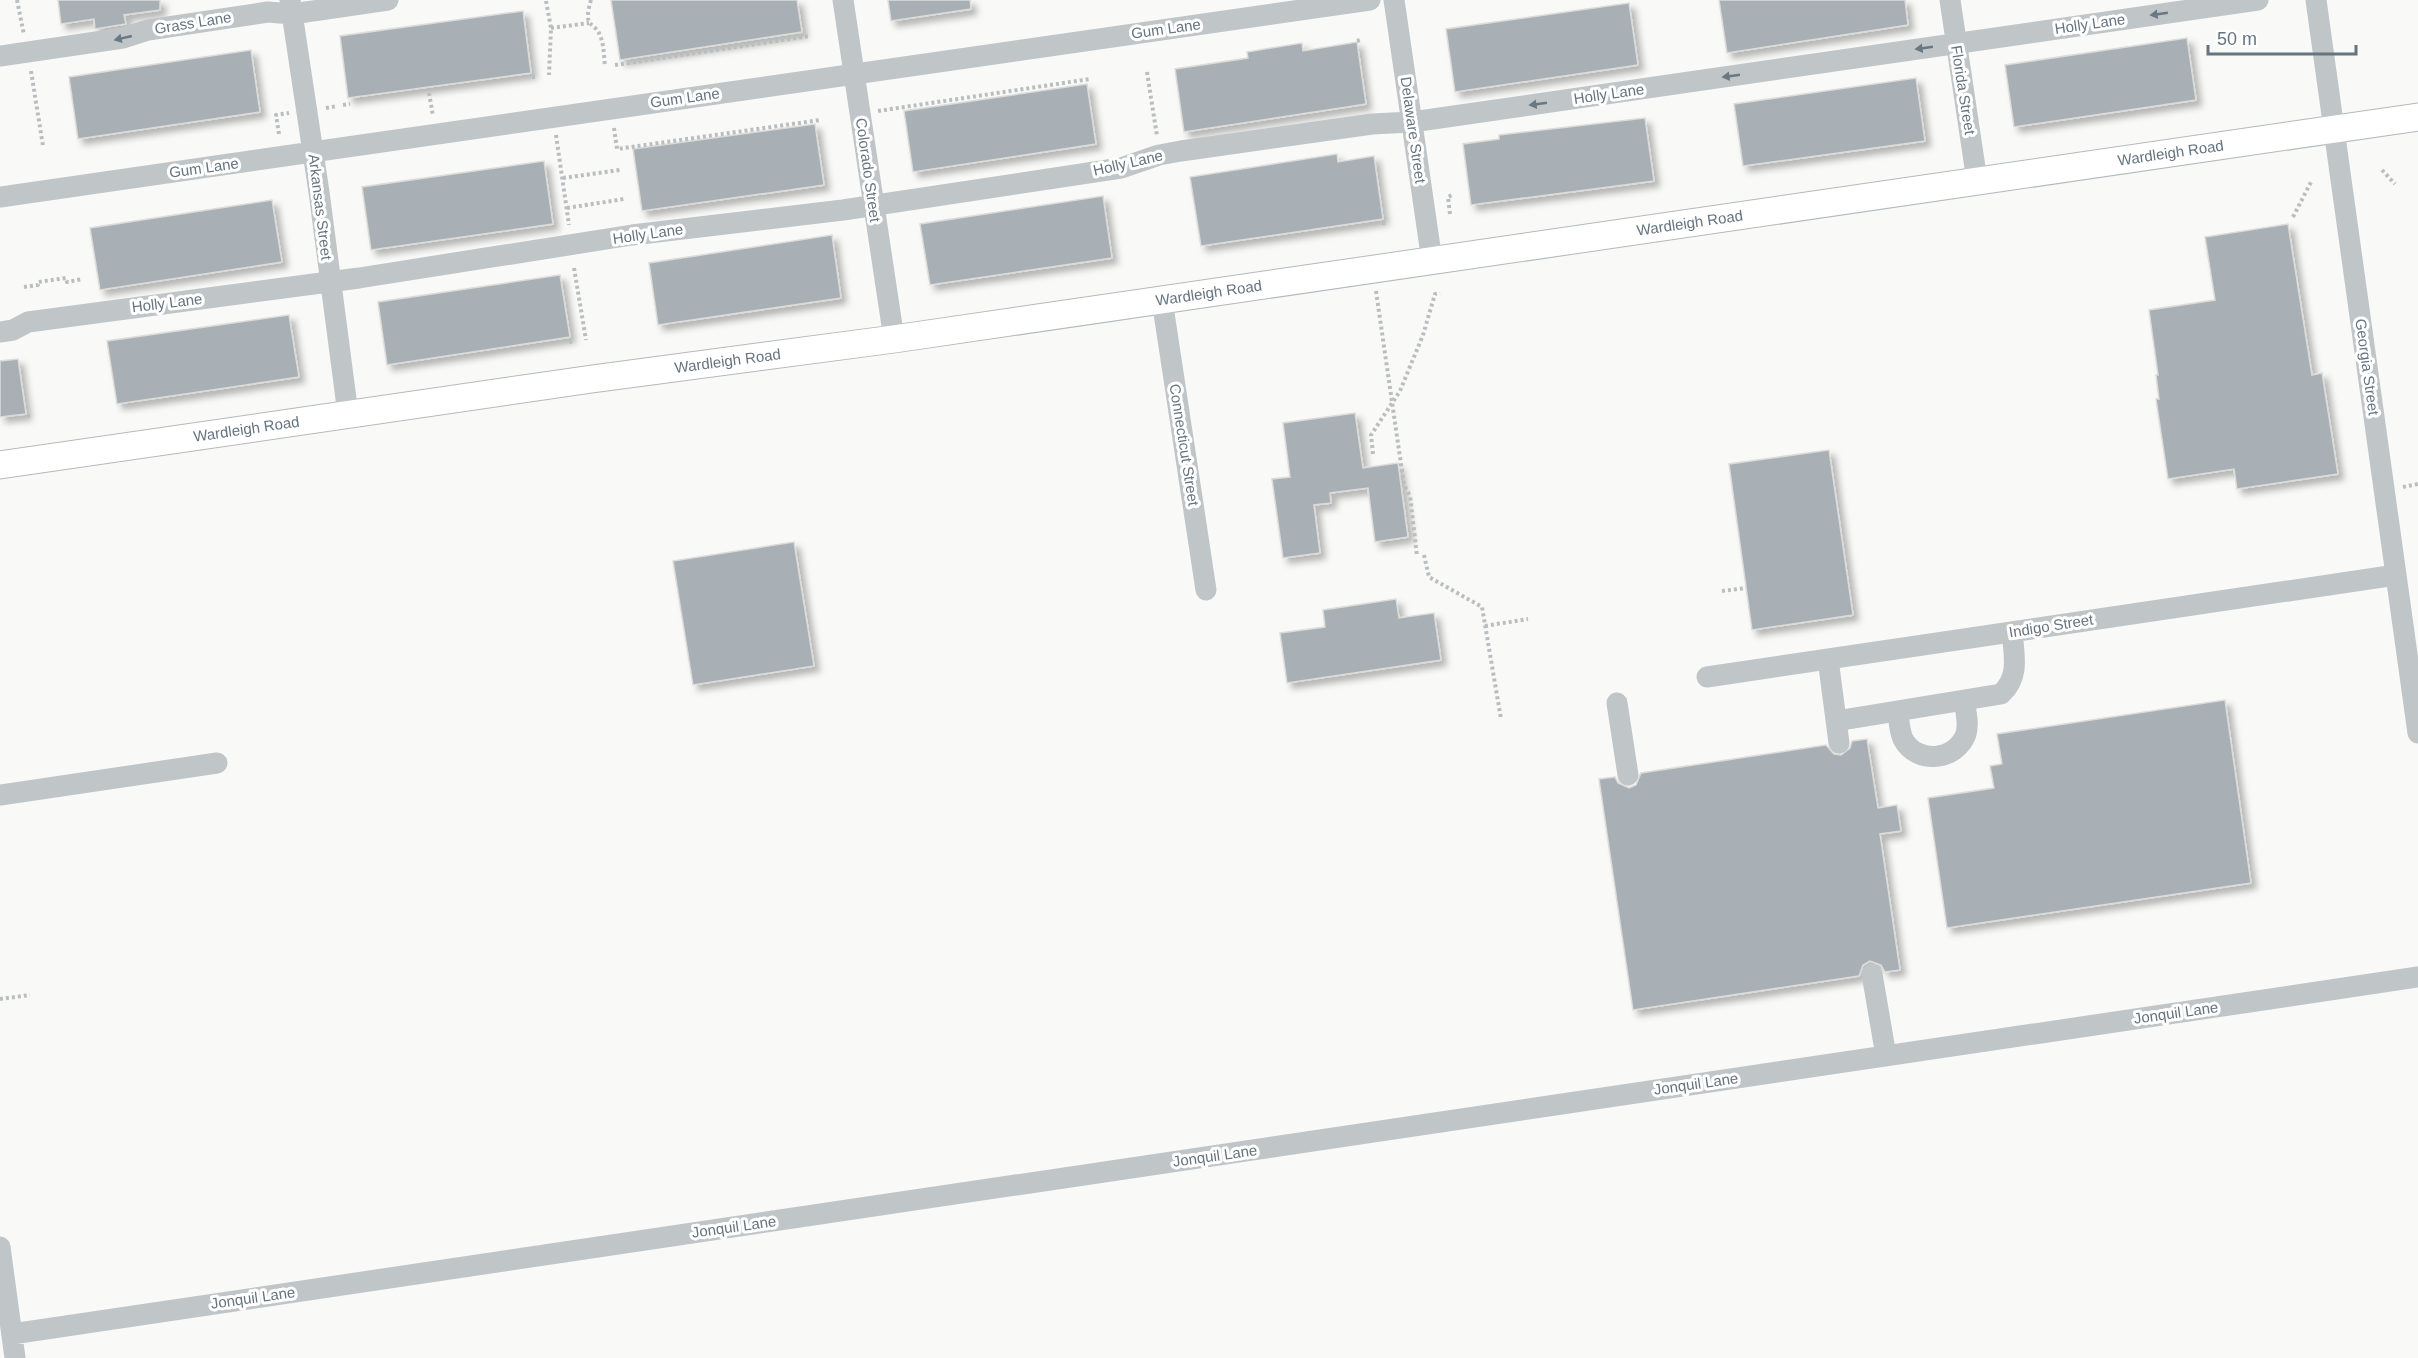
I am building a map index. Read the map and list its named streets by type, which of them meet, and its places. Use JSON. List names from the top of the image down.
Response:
{
  "streets": {
    "main road": ["Wardleigh Road"],
    "street": [
      "Grass Lane",
      "Holly Lane",
      "Gum Lane",
      "Florida Street",
      "Delaware Street",
      "Colorado Street",
      "Arkansas Street",
      "Georgia Street",
      "Connecticut Street",
      "Indigo Street",
      "Jonquil Lane"
    ]
  },
  "crossings": [
    ["Grass Lane", "Arkansas Street"],
    ["Holly Lane", "Florida Street"],
    ["Holly Lane", "Delaware Street"],
    ["Holly Lane", "Colorado Street"],
    ["Holly Lane", "Arkansas Street"],
    ["Gum Lane", "Colorado Street"],
    ["Gum Lane", "Arkansas Street"],
    ["Florida Street", "Wardleigh Road"],
    ["Delaware Street", "Wardleigh Road"],
    ["Wardleigh Road", "Colorado Street"],
    ["Wardleigh Road", "Arkansas Street"],
    ["Wardleigh Road", "Georgia Street"],
    ["Wardleigh Road", "Connecticut Street"],
    ["Georgia Street", "Indigo Street"]
  ],
  "one_way": ["Grass Lane", "Holly Lane"],
  "scale_bar": "50 m"
}
